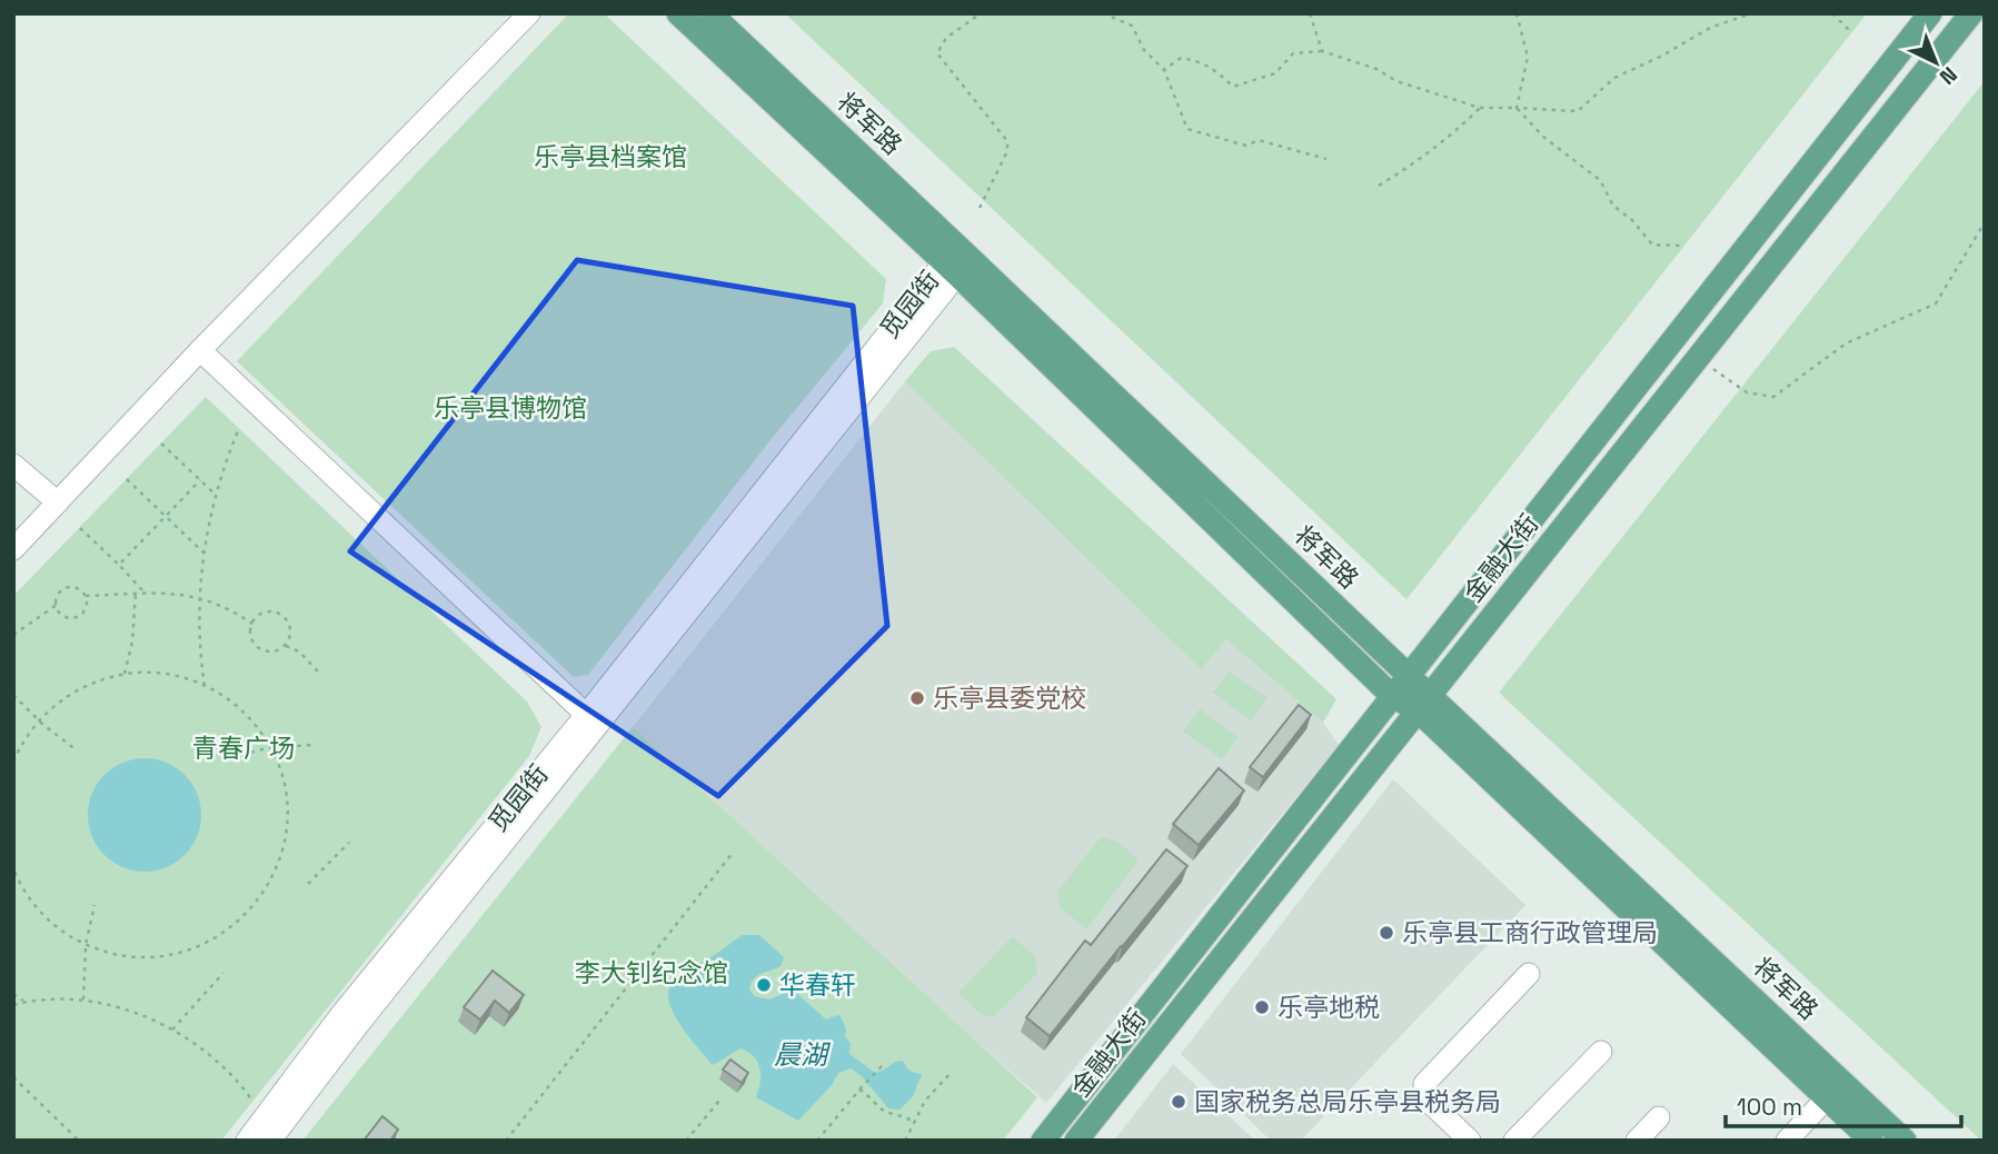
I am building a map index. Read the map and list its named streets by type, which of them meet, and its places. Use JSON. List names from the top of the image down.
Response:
{
  "streets": {
    "main road": ["将军路", "金融大街"],
    "street": ["觅园街"]
  },
  "crossings": [
    ["将军路", "觅园街"],
    ["将军路", "金融大街"]
  ],
  "water": ["晨湖"],
  "parks": [
    "乐亭县档案馆",
    "乐亭县博物馆",
    "青春广场",
    "李大钊纪念馆"
  ],
  "places": [
    "乐亭县委党校",
    "乐亭县工商行政管理局",
    "华春轩",
    "乐亭地税",
    "国家税务总局乐亭县税务局"
  ],
  "scale_bar": "100 m",
  "north": "bottom right"
}
